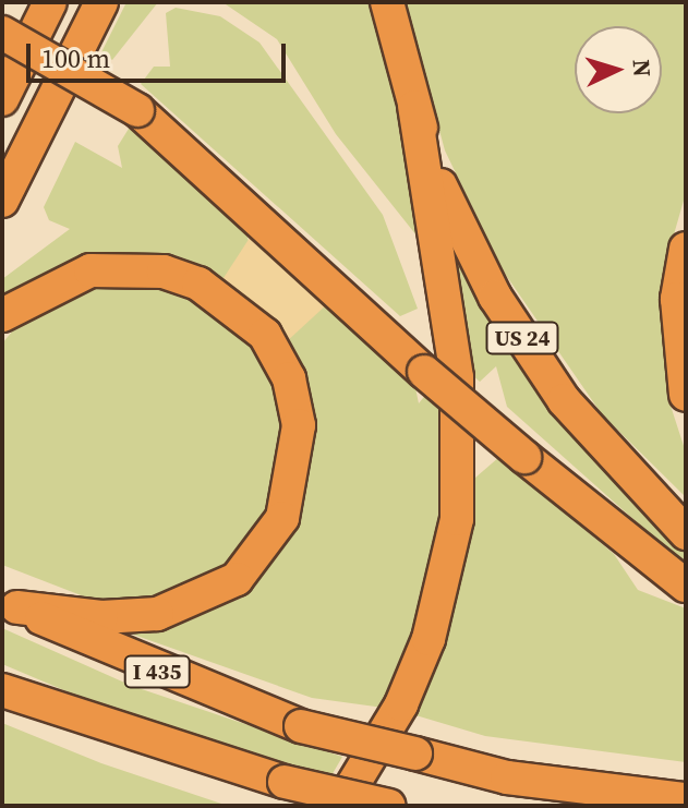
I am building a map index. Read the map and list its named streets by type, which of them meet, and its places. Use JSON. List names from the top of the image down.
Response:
{
  "streets": {
    "highway": ["US 24", "I 435"]
  },
  "scale_bar": "100 m",
  "north": "right"
}
